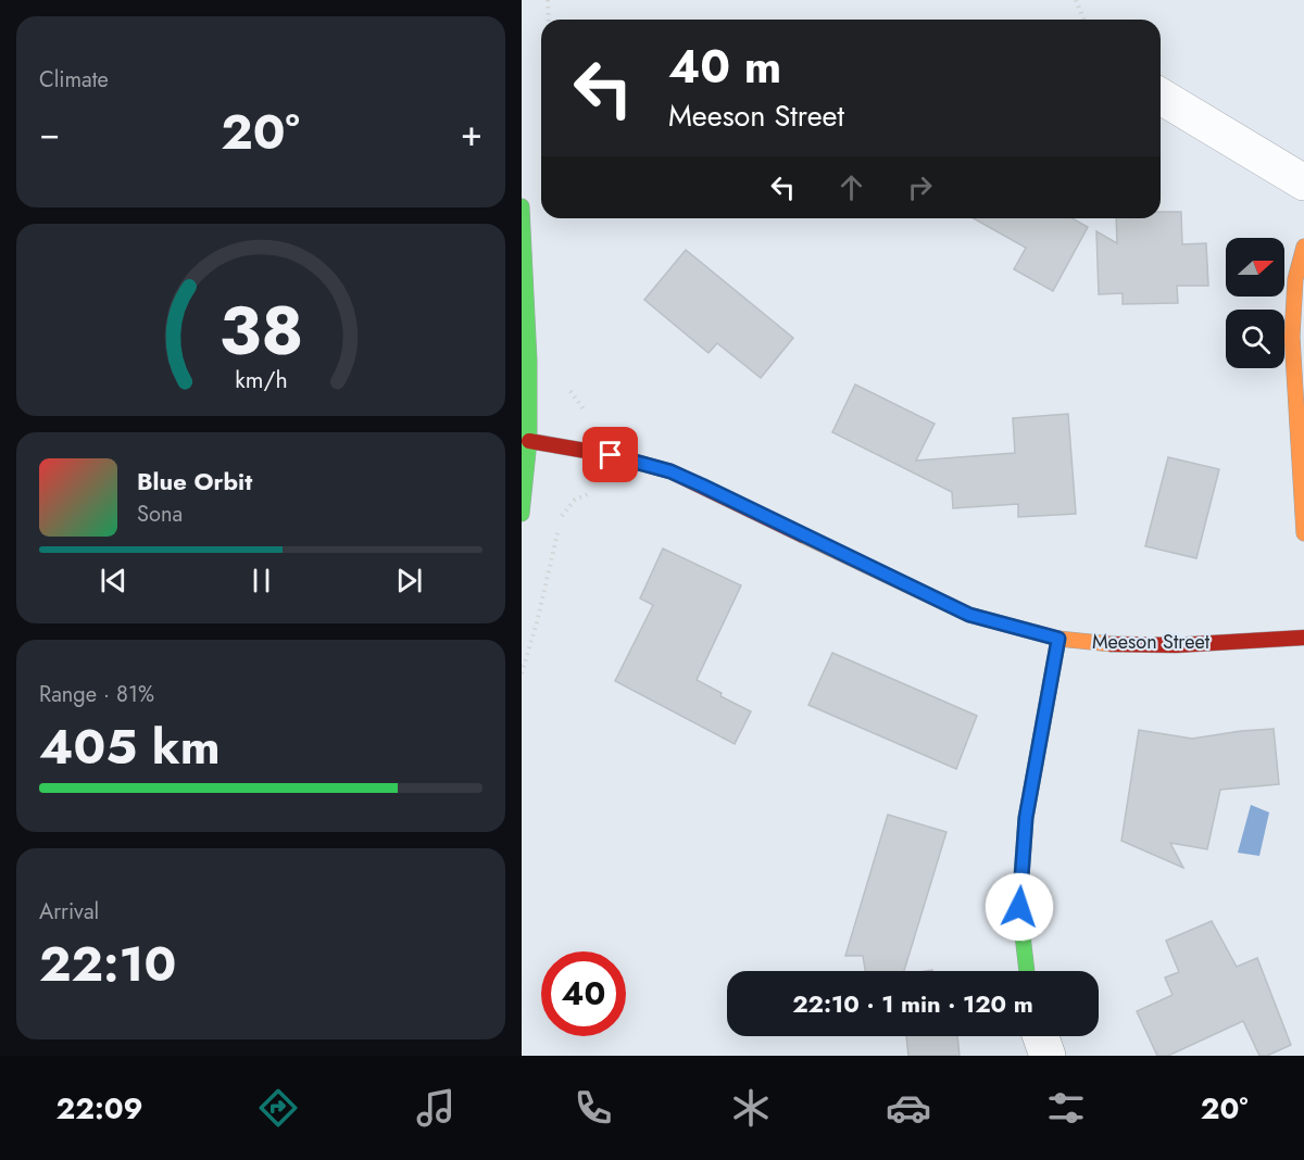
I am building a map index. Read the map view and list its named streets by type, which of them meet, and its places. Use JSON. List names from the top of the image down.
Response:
{
  "streets": {
    "street": ["Meeson Street"]
  },
  "north": "right",
  "page": {
    "tile": [
      "Climate",
      ["Range · 81%", "405 km"],
      ["Arrival", "22:10"]
    ],
    "turn": ["40 m", "Meeson Street"],
    "heat": ["−", "20°", "+"],
    "song": ["Blue Orbit", "Sona"],
    "limit": "40",
    "trip": "22:10 · 1 min · 120 m",
    "tabs": ["22:09", "20°"],
    "gauge": ["38", "km/h"]
  }
}
